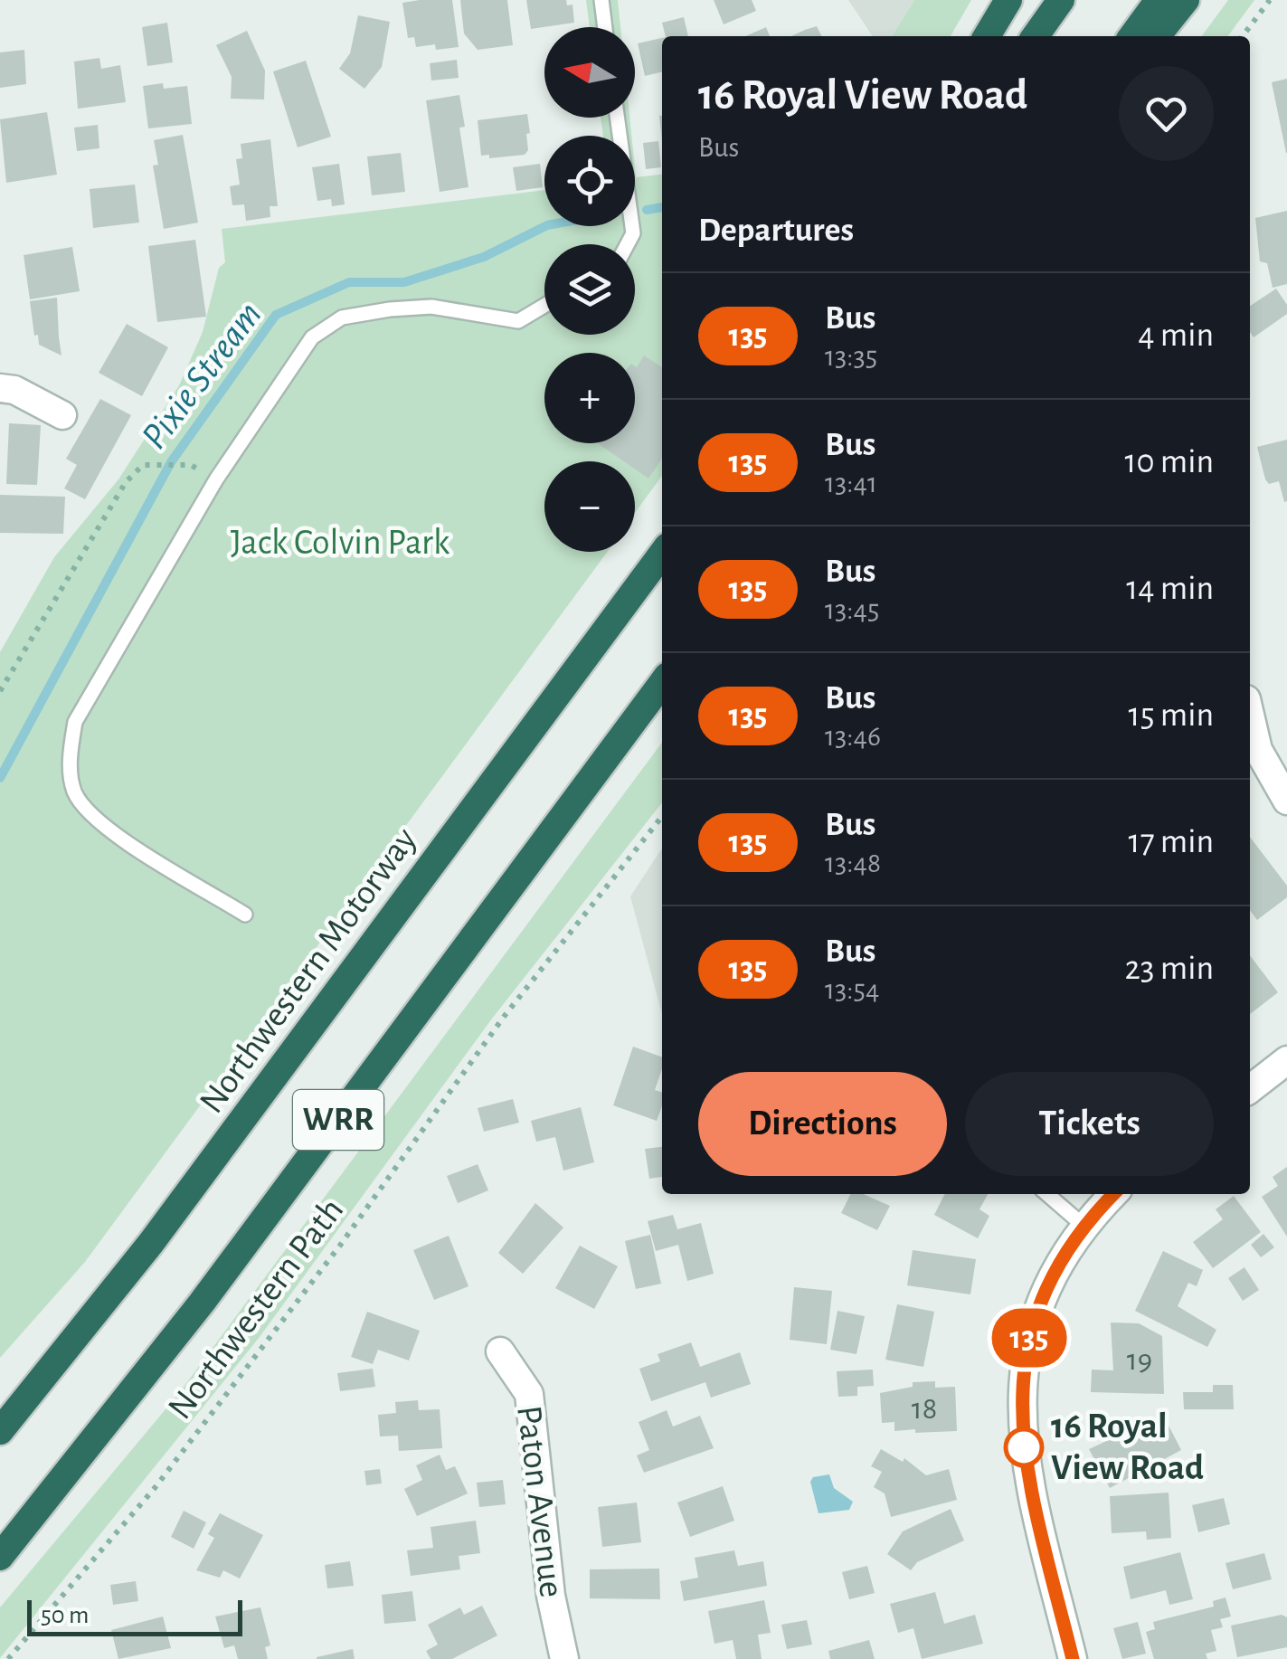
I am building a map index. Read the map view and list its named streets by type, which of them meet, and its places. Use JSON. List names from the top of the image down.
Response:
{
  "streets": {
    "highway": ["Northwestern Motorway", "WRR"],
    "street": ["Paton Avenue"],
    "path": ["Northwestern Path"]
  },
  "water": ["Pixie Stream"],
  "parks": ["Jack Colvin Park"],
  "places": ["16 Royal View Road"],
  "lines": ["bus line 135"],
  "house_numbers": ["19", "18"],
  "scale_bar": "50 m",
  "north": "left",
  "page": {
    "on_map": "135",
    "map_buttons": ["+", "−"],
    "heading": [
      ["16 Royal View Road", "Bus"],
      "Departures"
    ],
    "list": [
      {
        "mark": "135",
        "name": "Bus",
        "note": "13:35",
        "value": "4 min"
      },
      {
        "mark": "135",
        "name": "Bus",
        "note": "13:41",
        "value": "10 min"
      },
      {
        "mark": "135",
        "name": "Bus",
        "note": "13:45",
        "value": "14 min"
      },
      {
        "mark": "135",
        "name": "Bus",
        "note": "13:46",
        "value": "15 min"
      },
      {
        "mark": "135",
        "name": "Bus",
        "note": "13:48",
        "value": "17 min"
      },
      {
        "mark": "135",
        "name": "Bus",
        "note": "13:54",
        "value": "23 min"
      }
    ],
    "buttons": ["Directions", "Tickets"],
    "scale": "50 m"
  }
}
